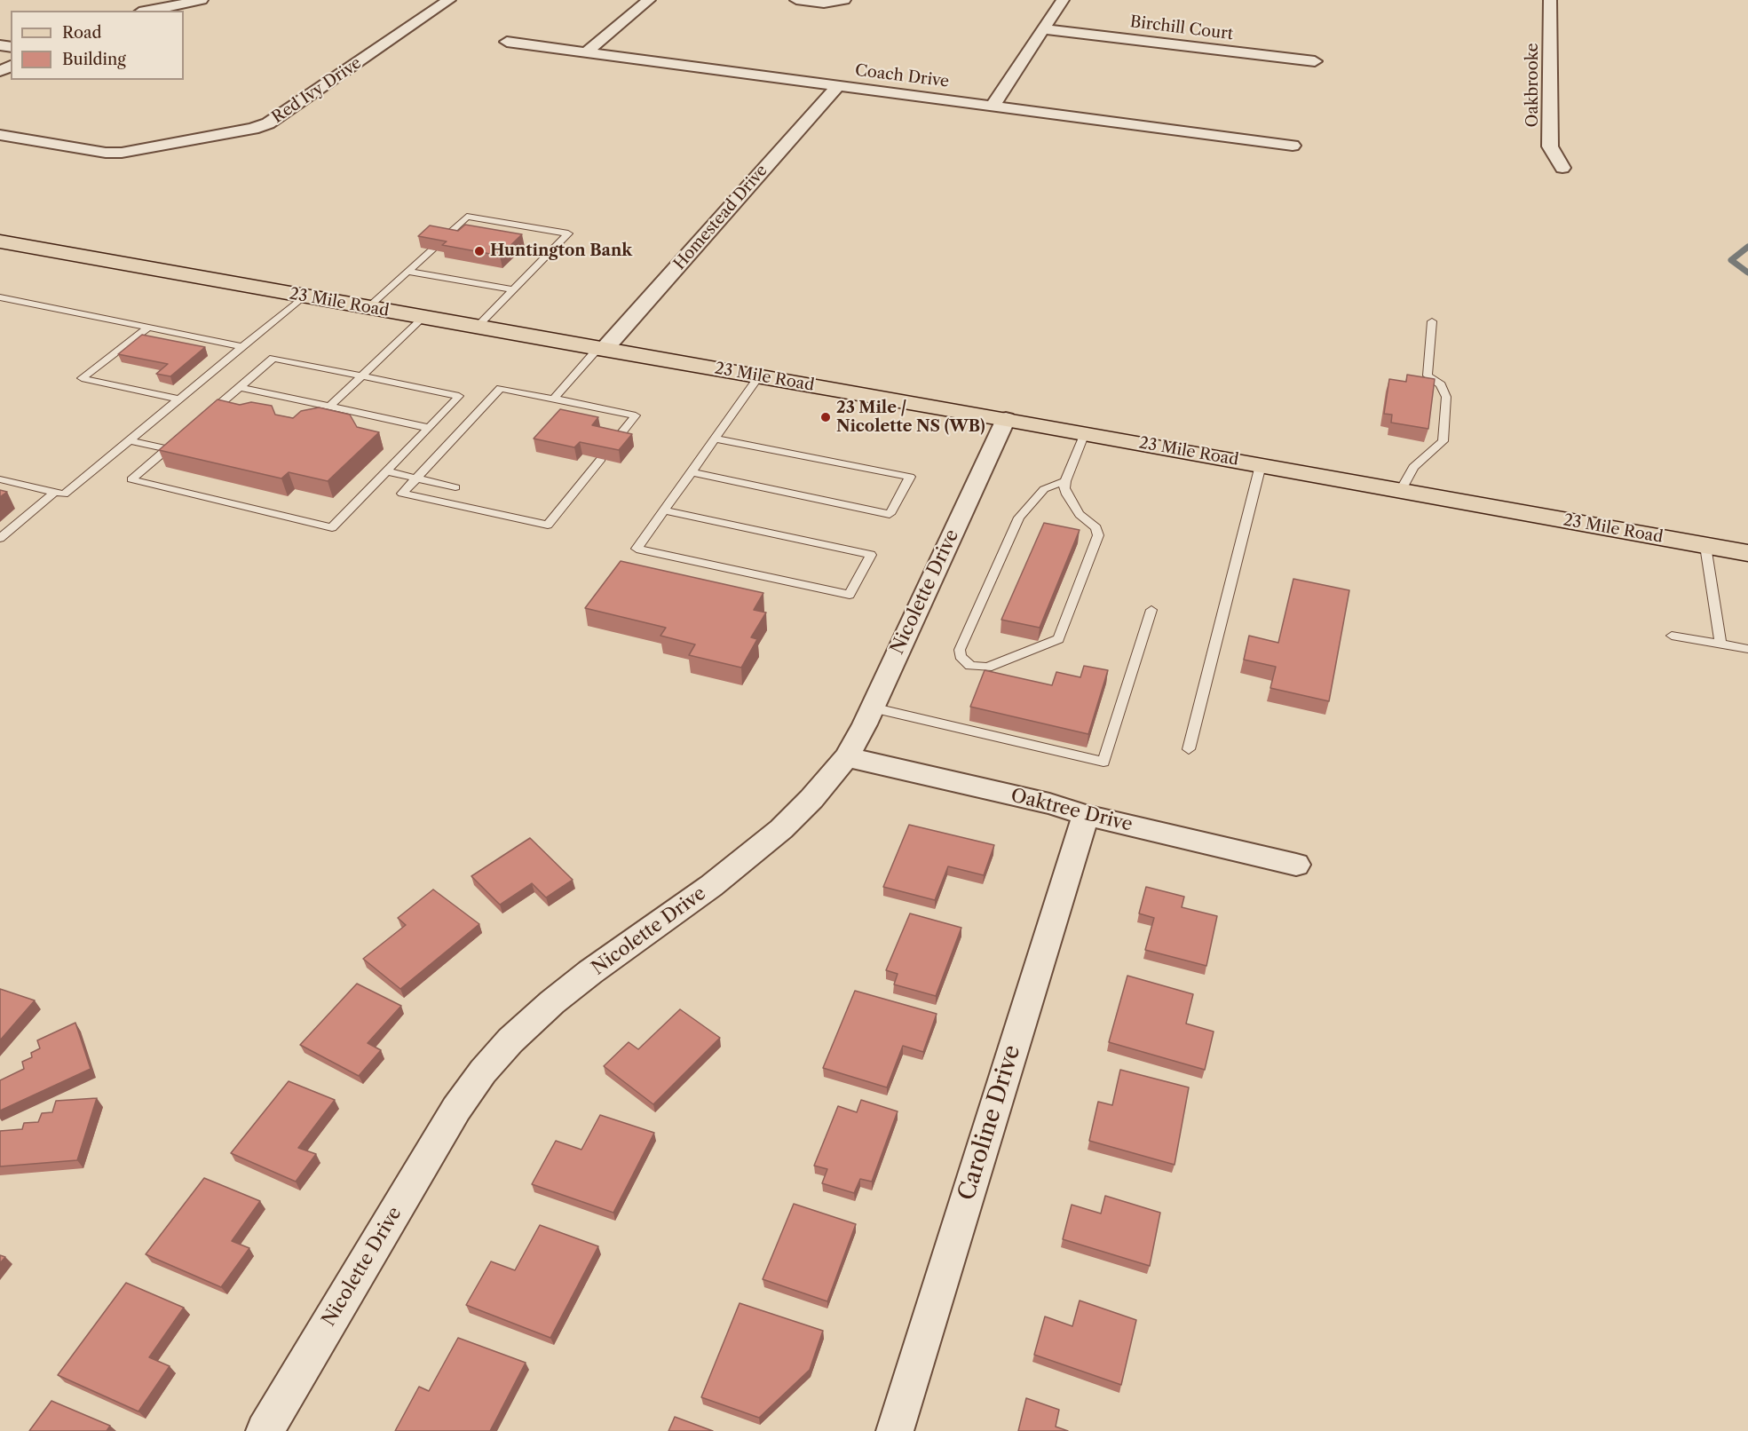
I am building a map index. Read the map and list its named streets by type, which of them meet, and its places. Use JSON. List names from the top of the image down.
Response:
{
  "streets": {
    "main road": ["23 Mile Road"],
    "street": [
      "Birchill Court",
      "Coach Drive",
      "Oakbrooke",
      "Red Ivy Drive",
      "Homestead Drive",
      "Nicolette Drive",
      "Oaktree Drive",
      "Caroline Drive"
    ]
  },
  "crossings": [
    ["Coach Drive", "Homestead Drive"],
    ["Homestead Drive", "23 Mile Road"],
    ["23 Mile Road", "Nicolette Drive"],
    ["Nicolette Drive", "Oaktree Drive"],
    ["Oaktree Drive", "Caroline Drive"]
  ],
  "places": ["Huntington Bank", "23 Mile / Nicolette NS (WB)"],
  "legend": ["Road", "Building"]
}
